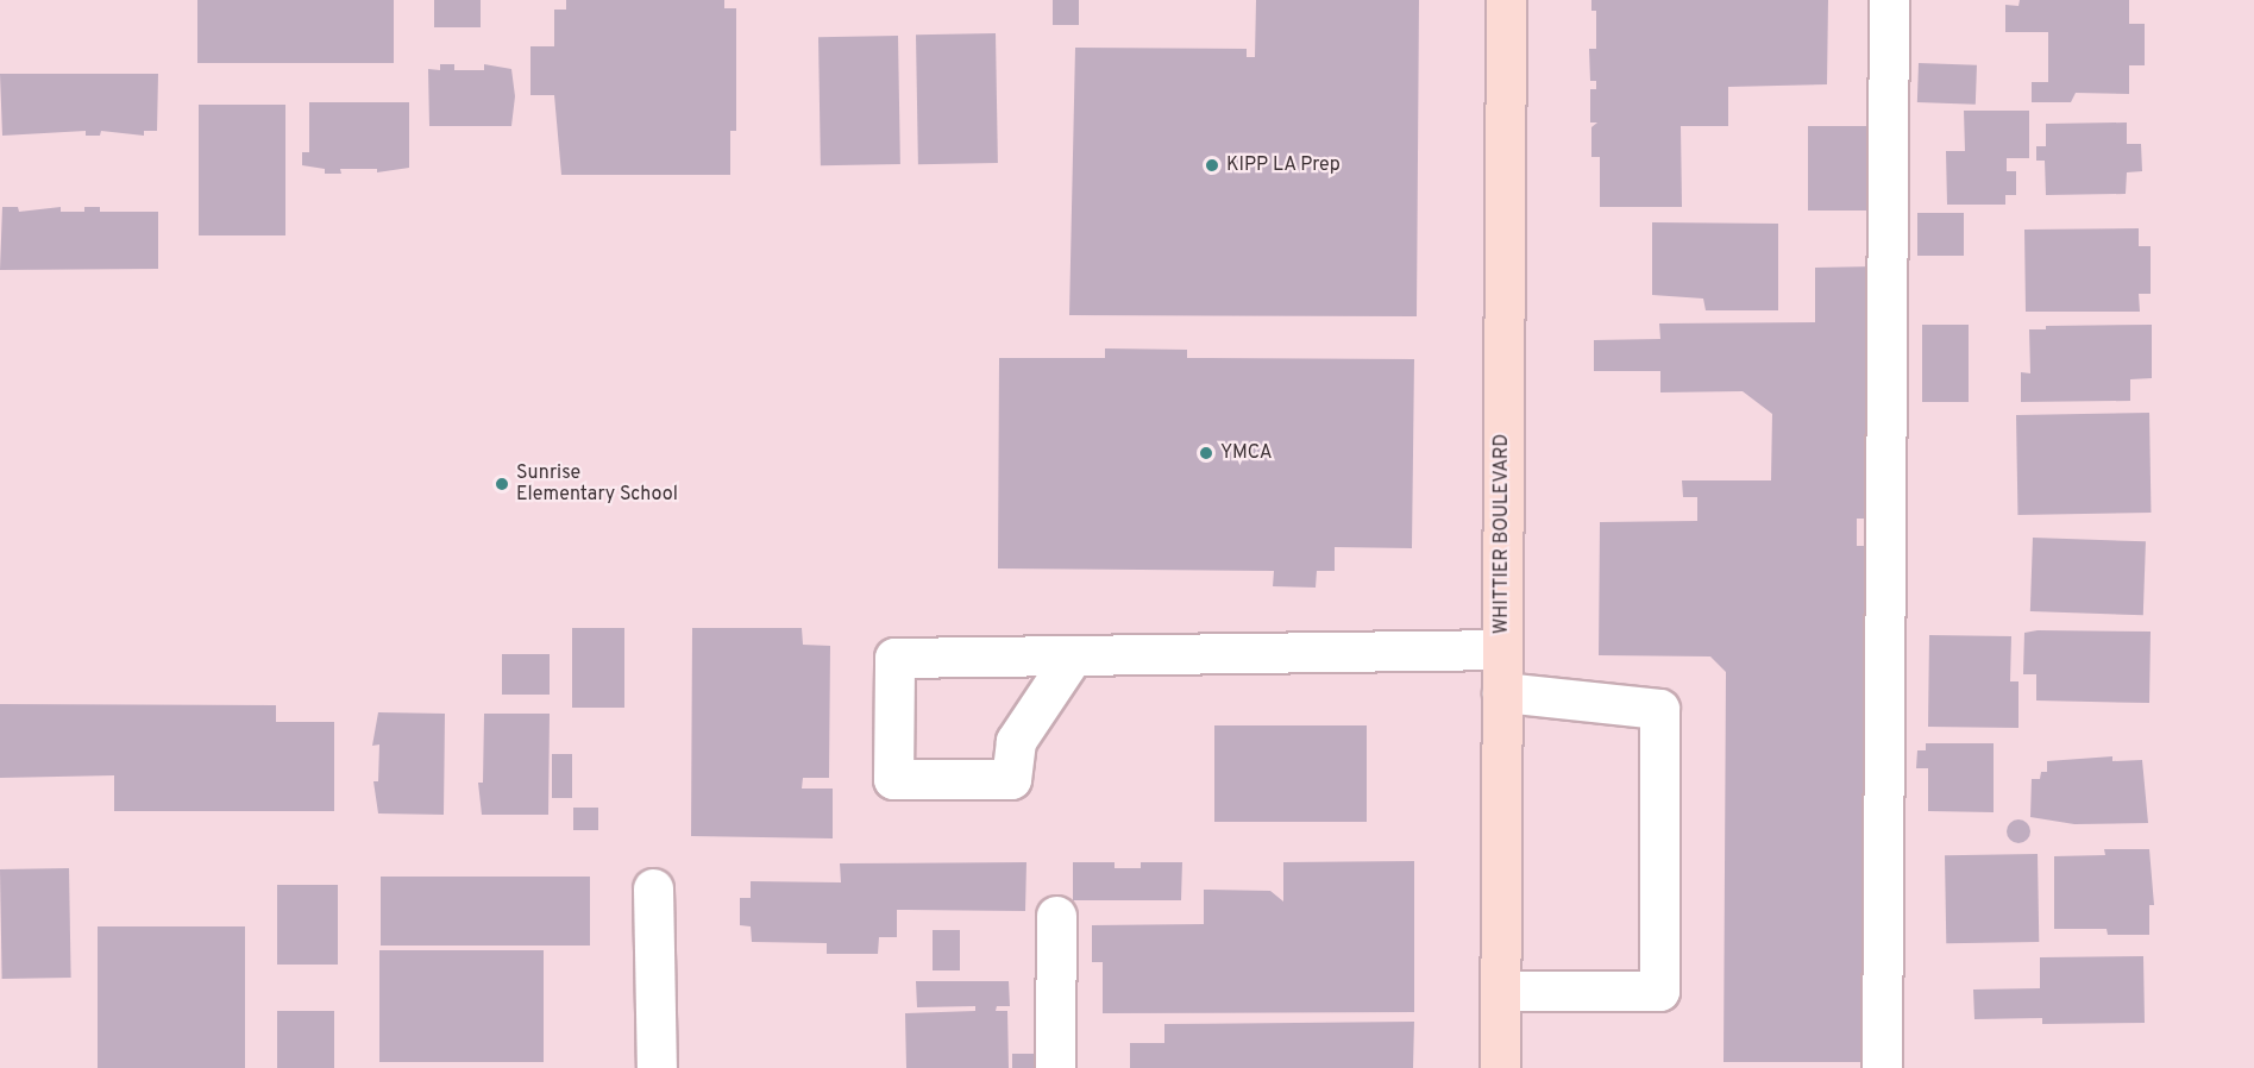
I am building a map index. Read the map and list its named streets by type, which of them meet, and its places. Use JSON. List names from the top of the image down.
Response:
{
  "streets": {
    "main road": ["WHITTIER BOULEVARD"]
  },
  "places": ["KIPP LA Prep", "YMCA", "Sunrise Elementary School"]
}
